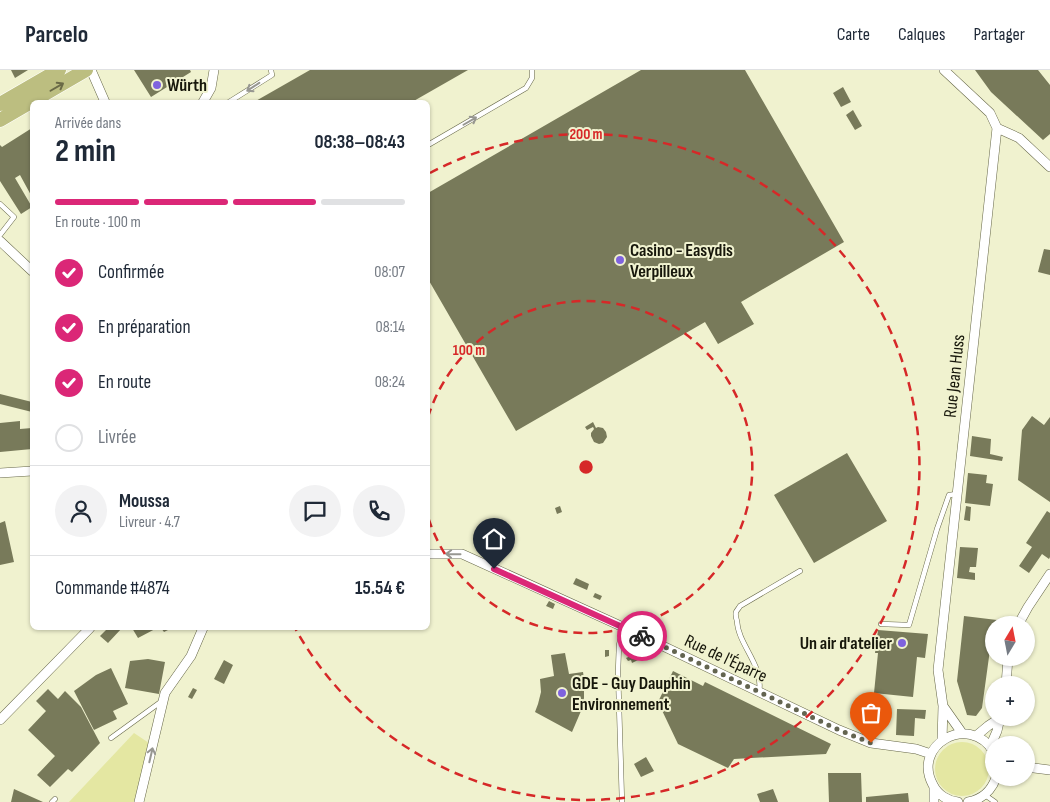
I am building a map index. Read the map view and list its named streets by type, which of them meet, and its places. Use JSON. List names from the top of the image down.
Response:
{
  "streets": {
    "street": ["Rue Jean Huss", "Rue de l'Éparre"]
  },
  "one_way": ["Rue de l'Éparre"],
  "places": [
    "Würth",
    "Casino - Easydis Verpilleux",
    "Un air d'atelier",
    "GDE - Guy Dauphin Environnement"
  ],
  "north": "top",
  "page": {
    "header": "Parcelo",
    "nav": ["Carte", "Calques", "Partager"],
    "heading": ["2 min", "Arrivée dans", "08:38–08:43"],
    "panel": [
      "Moussa",
      "Livreur · 4.7",
      "Commande #4874",
      "15.54 €"
    ],
    "bar": "En route · 100 m",
    "list": [
      ["Confirmée", "08:07"],
      ["En préparation", "08:14"],
      ["En route", "08:24"],
      "Livrée"
    ],
    "map_buttons": ["+", "−"]
  },
  "rings": ["200 m", "100 m"]
}
